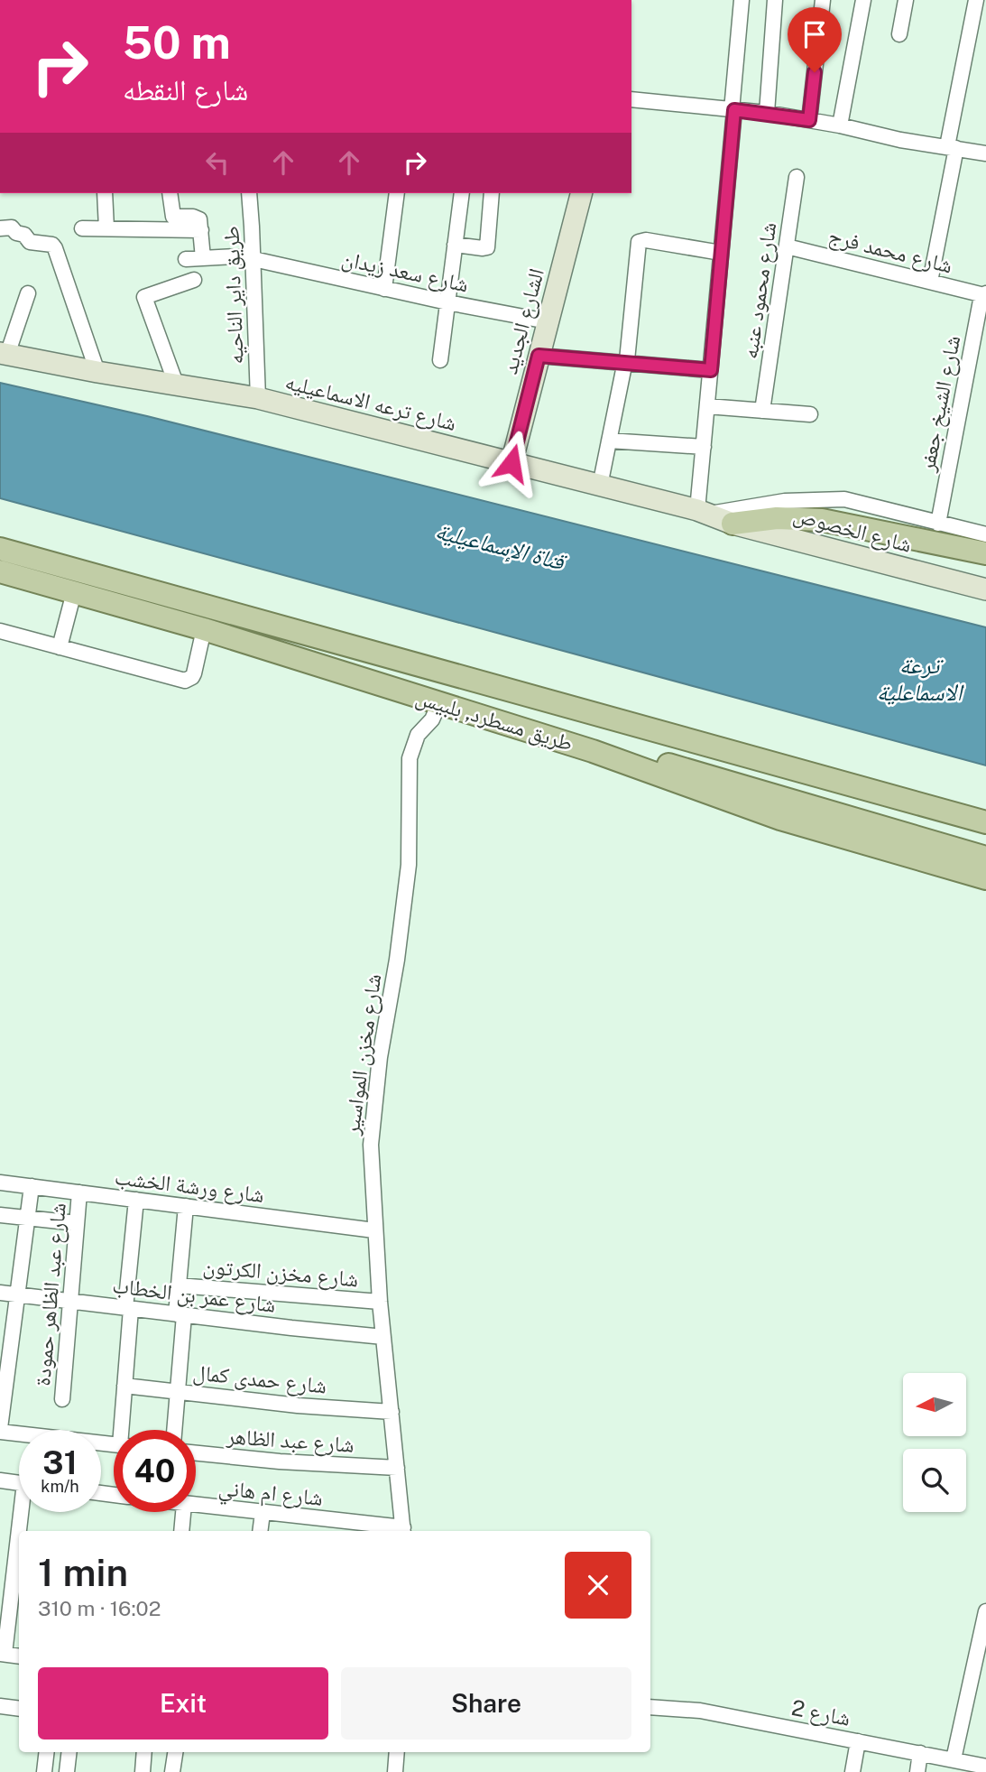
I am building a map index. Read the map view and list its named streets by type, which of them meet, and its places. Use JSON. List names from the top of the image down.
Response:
{
  "streets": {
    "main road": [
      "الشارع الجديد",
      "شارع ترعه الاسماعيليه",
      "شارع الخصوص",
      "طريق مسطرد, بلبيس"
    ],
    "street": [
      "شارع محمد فرج",
      "شارع سعد زيدان",
      "شارع محمود عنبه",
      "طريق داير الناحيه",
      "شارع الشيخ جعفر",
      "شارع مخزن المواسير",
      "شارع ورشة الخشب",
      "شارع مخزن الكرتون",
      "شارع عبد الظاهر حمودة",
      "شارع عمر بن الخطاب",
      "شارع حمدى كمال",
      "شارع عبد الظاهر",
      "شارع ام هاني",
      "شارع 2"
    ]
  },
  "crossings": [
    ["شارع محمد فرج", "شارع محمود عنبه"],
    ["شارع محمد فرج", "شارع الشيخ جعفر"],
    ["شارع سعد زيدان", "طريق داير الناحيه"],
    ["شارع سعد زيدان", "الشارع الجديد"],
    ["طريق داير الناحيه", "شارع ترعه الاسماعيليه"],
    ["الشارع الجديد", "شارع ترعه الاسماعيليه"],
    ["شارع ترعه الاسماعيليه", "شارع الشيخ جعفر"],
    ["شارع ترعه الاسماعيليه", "شارع الخصوص"],
    ["طريق مسطرد, بلبيس", "شارع مخزن المواسير"],
    ["شارع مخزن المواسير", "شارع ورشة الخشب"],
    ["شارع مخزن المواسير", "شارع مخزن الكرتون"],
    ["شارع مخزن المواسير", "شارع عمر بن الخطاب"],
    ["شارع مخزن المواسير", "شارع حمدى كمال"],
    ["شارع مخزن المواسير", "شارع عبد الظاهر"],
    ["شارع مخزن المواسير", "شارع ام هاني"],
    ["شارع ورشة الخشب", "شارع عبد الظاهر حمودة"],
    ["شارع عبد الظاهر حمودة", "شارع عمر بن الخطاب"]
  ],
  "water": ["قناة الإسماعيلية", "ترعة الاسماعلية"],
  "north": "left",
  "page": {
    "turn": ["50 m", "شارع النقطه"],
    "speed": "31 km/h",
    "limit": "40",
    "heading": ["1 min", "310 m · 16:02"],
    "buttons": ["Exit", "Share"]
  }
}
